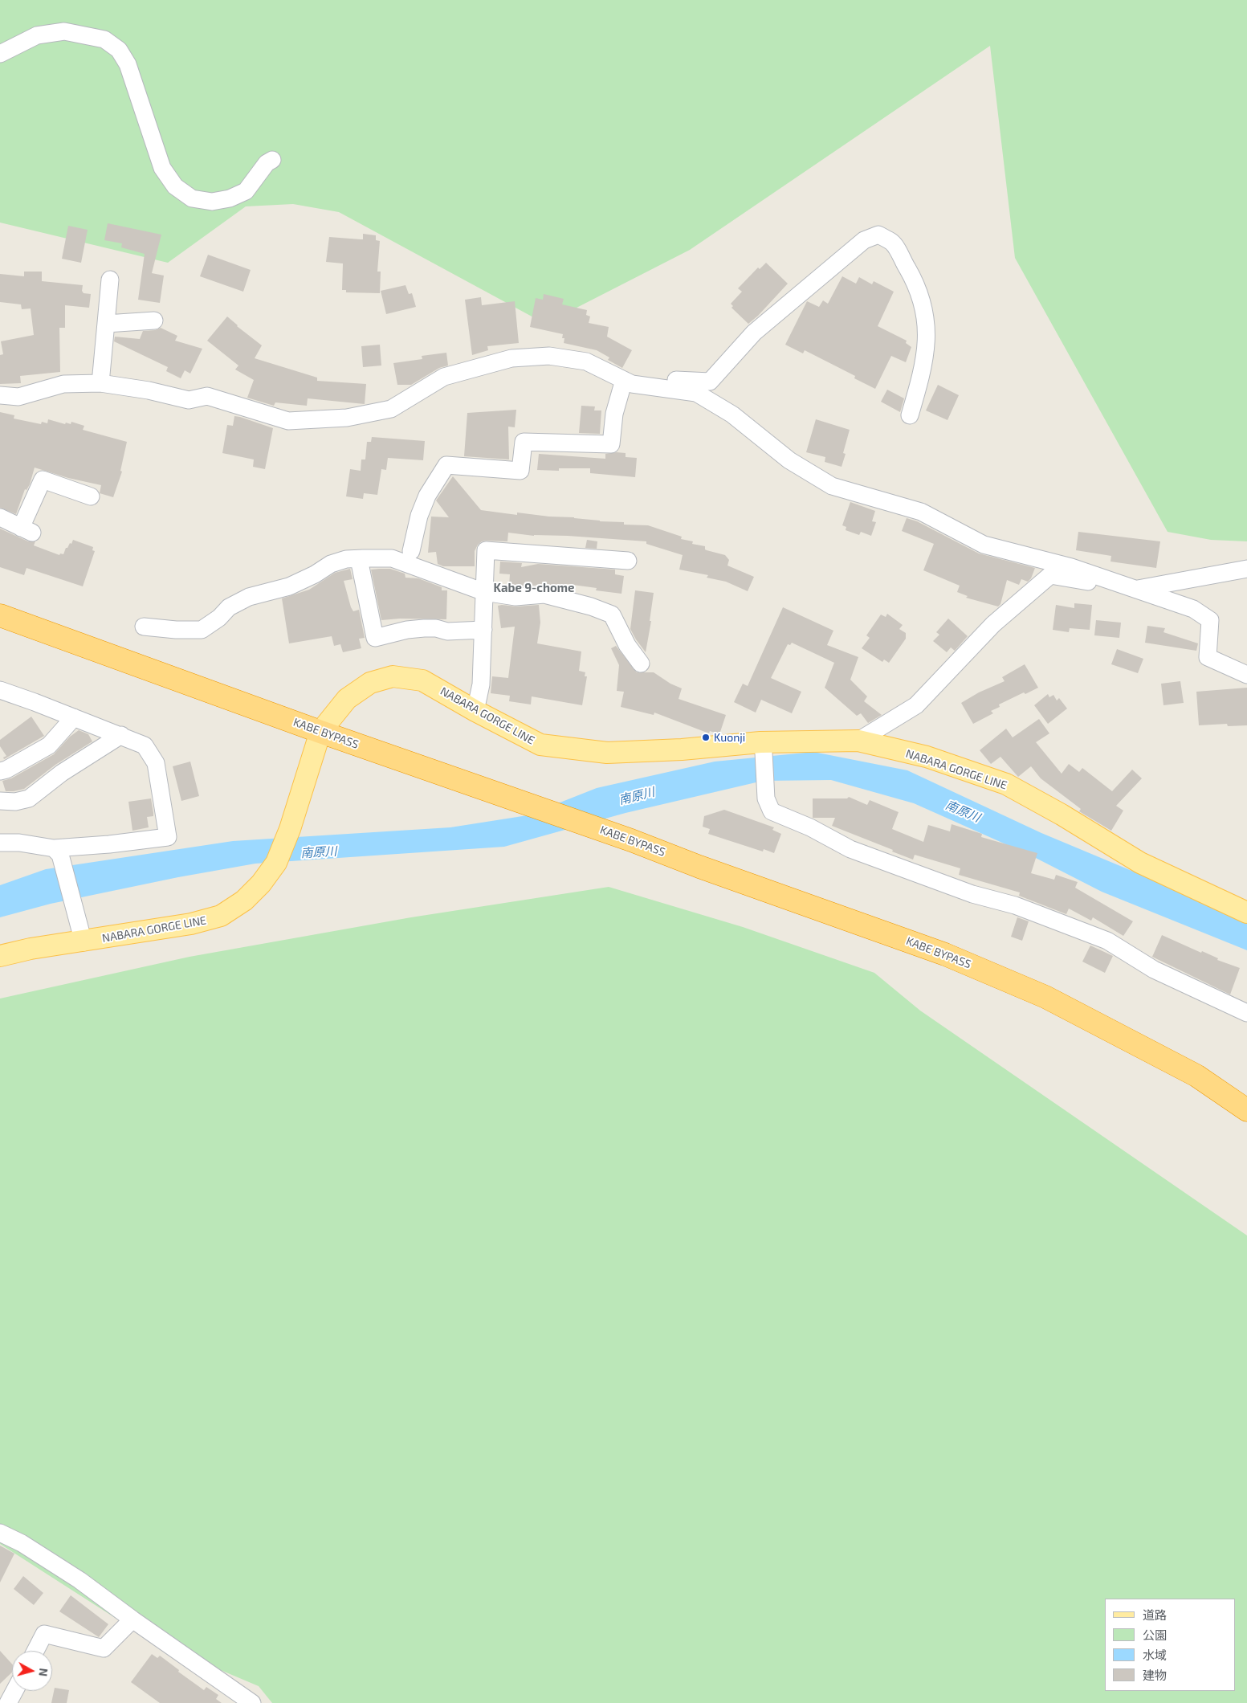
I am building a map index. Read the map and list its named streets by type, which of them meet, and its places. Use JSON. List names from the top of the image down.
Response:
{
  "streets": {
    "highway": ["KABE BYPASS"],
    "main road": ["NABARA GORGE LINE"]
  },
  "crossings": [
    ["NABARA GORGE LINE", "KABE BYPASS"]
  ],
  "districts": ["Kabe 9-chome"],
  "water": ["南原川"],
  "places": ["Kuonji"],
  "legend": [
    "道路",
    "公園",
    "水域",
    "建物"
  ],
  "north": "right"
}
